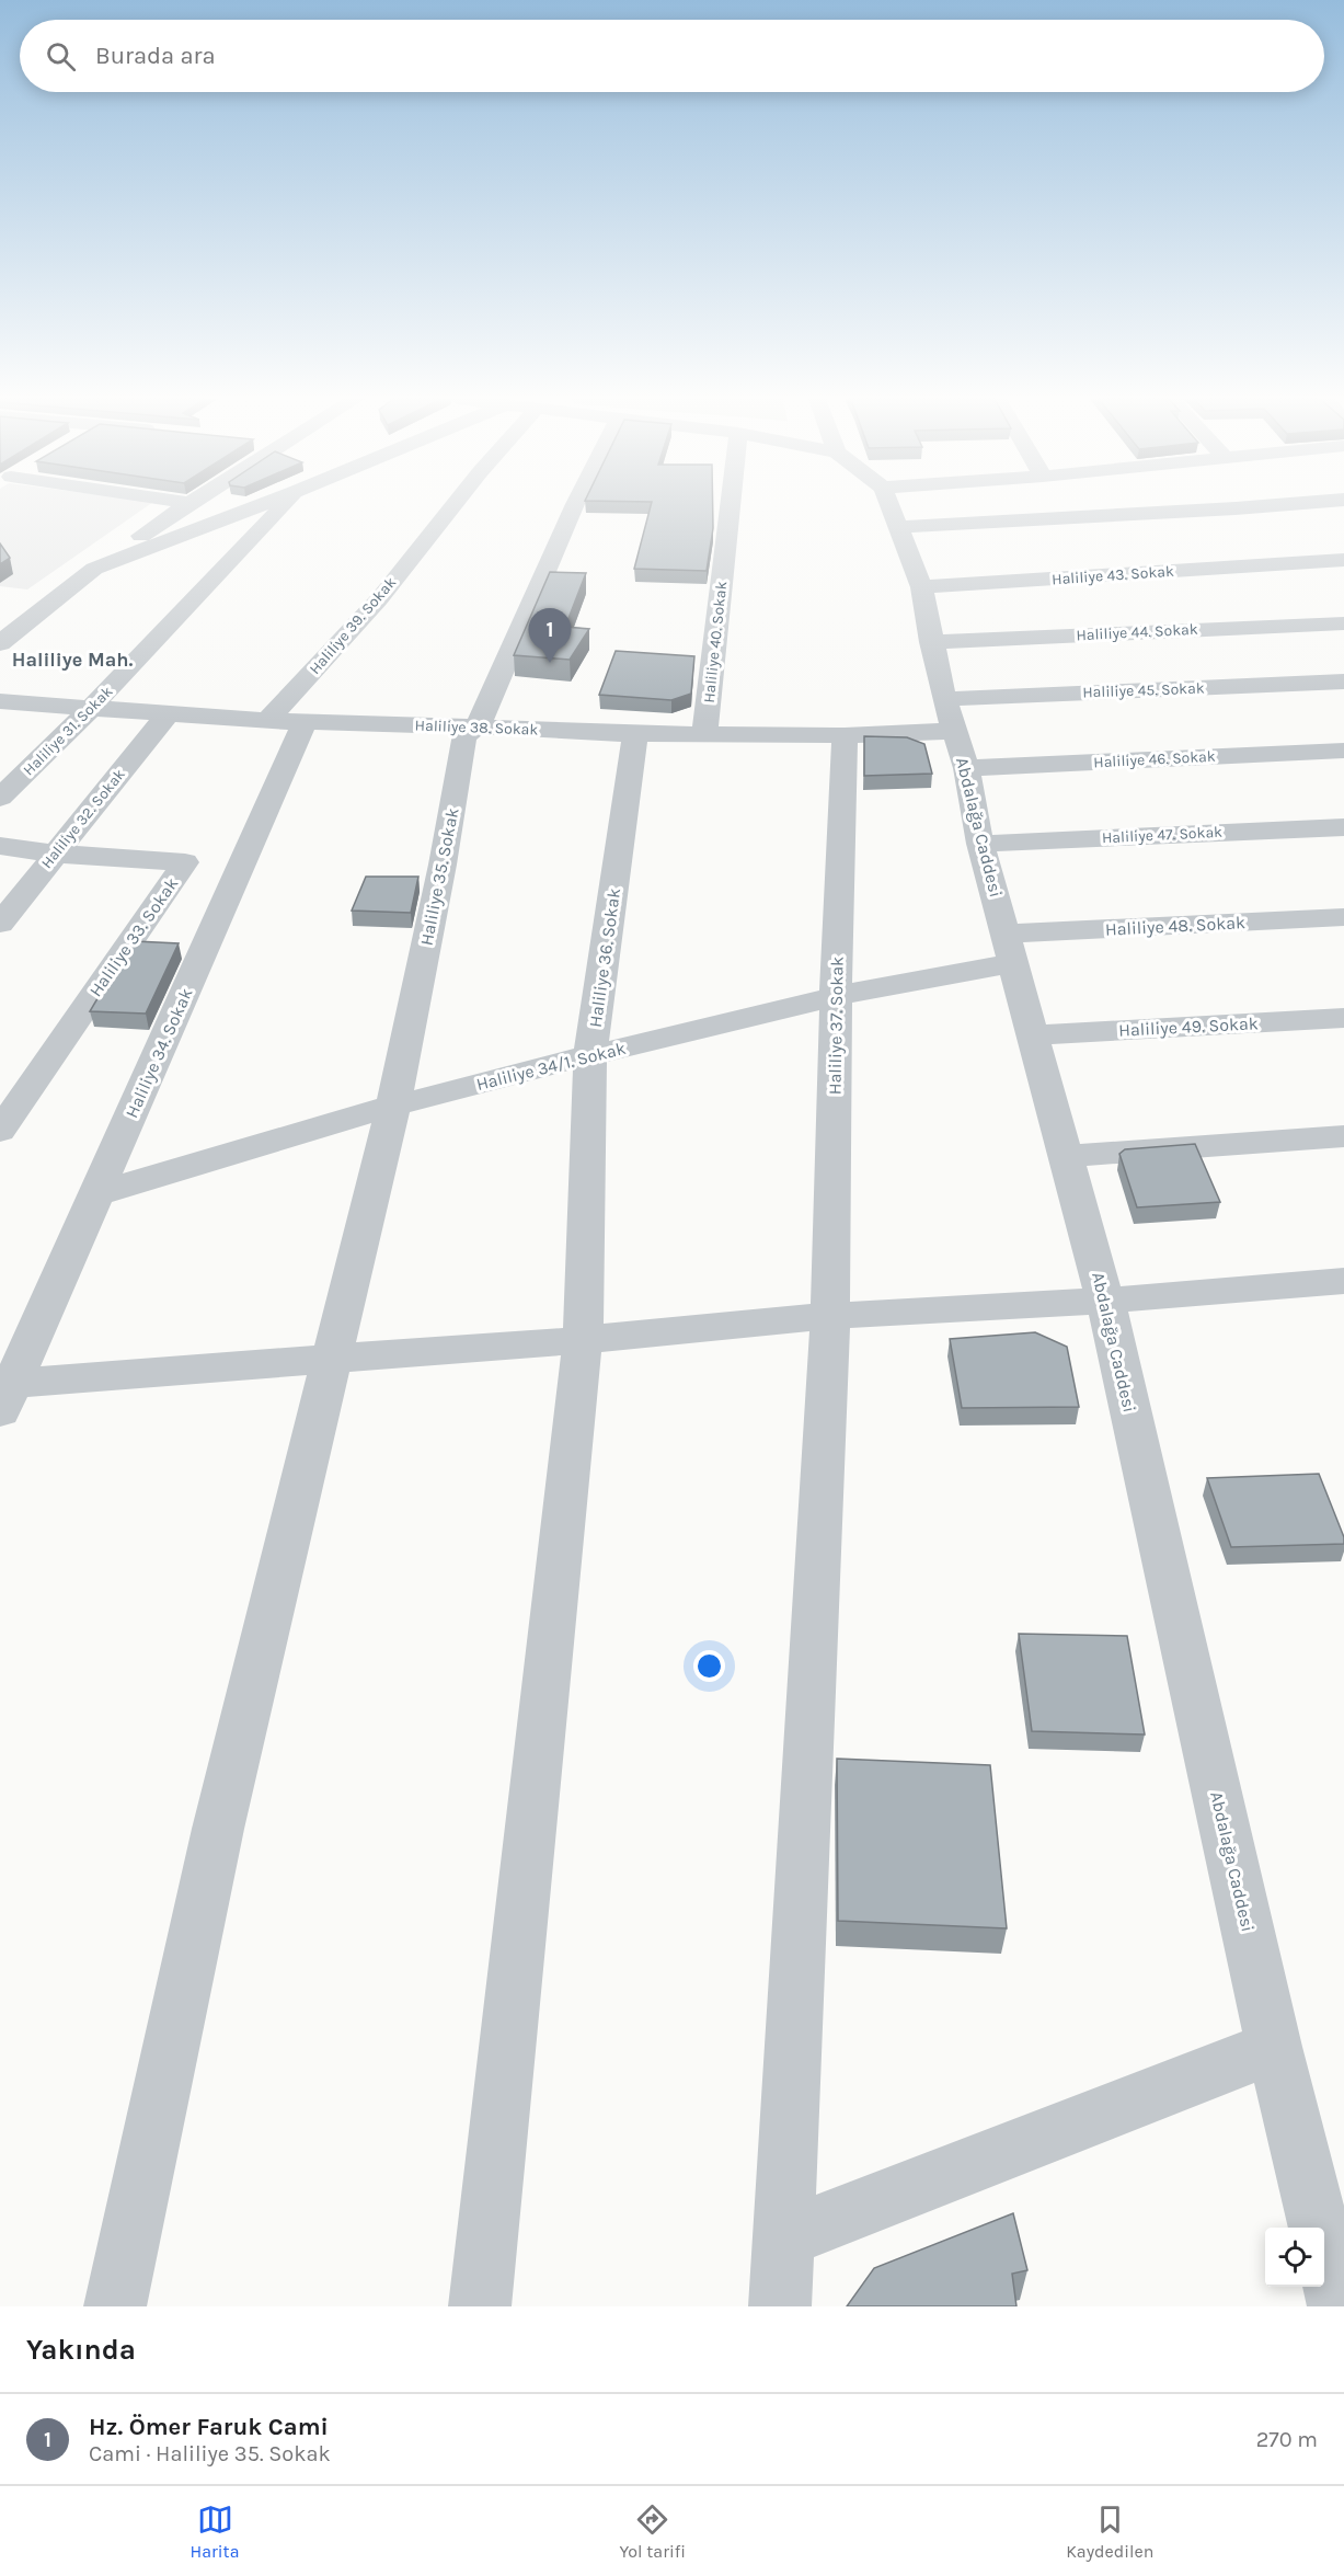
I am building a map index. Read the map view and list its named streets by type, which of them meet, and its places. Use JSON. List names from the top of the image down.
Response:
{
  "streets": {
    "street": [
      "Haliliye 43. Sokak",
      "Haliliye 39. Sokak",
      "Haliliye 44. Sokak",
      "Haliliye 40. Sokak",
      "Haliliye 45. Sokak",
      "Haliliye 38. Sokak",
      "Haliliye 31. Sokak",
      "Haliliye 46. Sokak",
      "Haliliye 32. Sokak",
      "Abdalağa Caddesi",
      "Haliliye 47. Sokak",
      "Haliliye 35. Sokak",
      "Haliliye 48. Sokak",
      "Haliliye 33. Sokak",
      "Haliliye 36. Sokak",
      "Haliliye 37. Sokak",
      "Haliliye 49. Sokak",
      "Haliliye 34. Sokak",
      "Haliliye 34/1. Sokak"
    ]
  },
  "crossings": [
    ["Haliliye 43. Sokak", "Abdalağa Caddesi"],
    ["Haliliye 39. Sokak", "Haliliye 38. Sokak"],
    ["Haliliye 44. Sokak", "Abdalağa Caddesi"],
    ["Haliliye 40. Sokak", "Haliliye 38. Sokak"],
    ["Haliliye 45. Sokak", "Haliliye 38. Sokak"],
    ["Haliliye 45. Sokak", "Abdalağa Caddesi"],
    ["Haliliye 38. Sokak", "Haliliye 31. Sokak"],
    ["Haliliye 38. Sokak", "Haliliye 32. Sokak"],
    ["Haliliye 38. Sokak", "Abdalağa Caddesi"],
    ["Haliliye 38. Sokak", "Haliliye 35. Sokak"],
    ["Haliliye 38. Sokak", "Haliliye 36. Sokak"],
    ["Haliliye 38. Sokak", "Haliliye 37. Sokak"],
    ["Haliliye 38. Sokak", "Haliliye 34. Sokak"],
    ["Haliliye 46. Sokak", "Abdalağa Caddesi"],
    ["Haliliye 32. Sokak", "Haliliye 33. Sokak"],
    ["Abdalağa Caddesi", "Haliliye 47. Sokak"],
    ["Abdalağa Caddesi", "Haliliye 48. Sokak"],
    ["Abdalağa Caddesi", "Haliliye 49. Sokak"],
    ["Abdalağa Caddesi", "Haliliye 34/1. Sokak"],
    ["Haliliye 35. Sokak", "Haliliye 34/1. Sokak"],
    ["Haliliye 48. Sokak", "Haliliye 34/1. Sokak"],
    ["Haliliye 36. Sokak", "Haliliye 34/1. Sokak"],
    ["Haliliye 37. Sokak", "Haliliye 34/1. Sokak"],
    ["Haliliye 34. Sokak", "Haliliye 34/1. Sokak"]
  ],
  "districts": ["Haliliye Mah."],
  "page": {
    "search": "Burada ara",
    "pins": "1",
    "heading": "Yakında",
    "list": [
      {
        "mark": "1",
        "name": "Hz. Ömer Faruk Cami",
        "note": "Cami · Haliliye 35. Sokak",
        "value": "270 m"
      }
    ],
    "nav": ["Harita", "Yol tarifi", "Kaydedilen"]
  }
}
